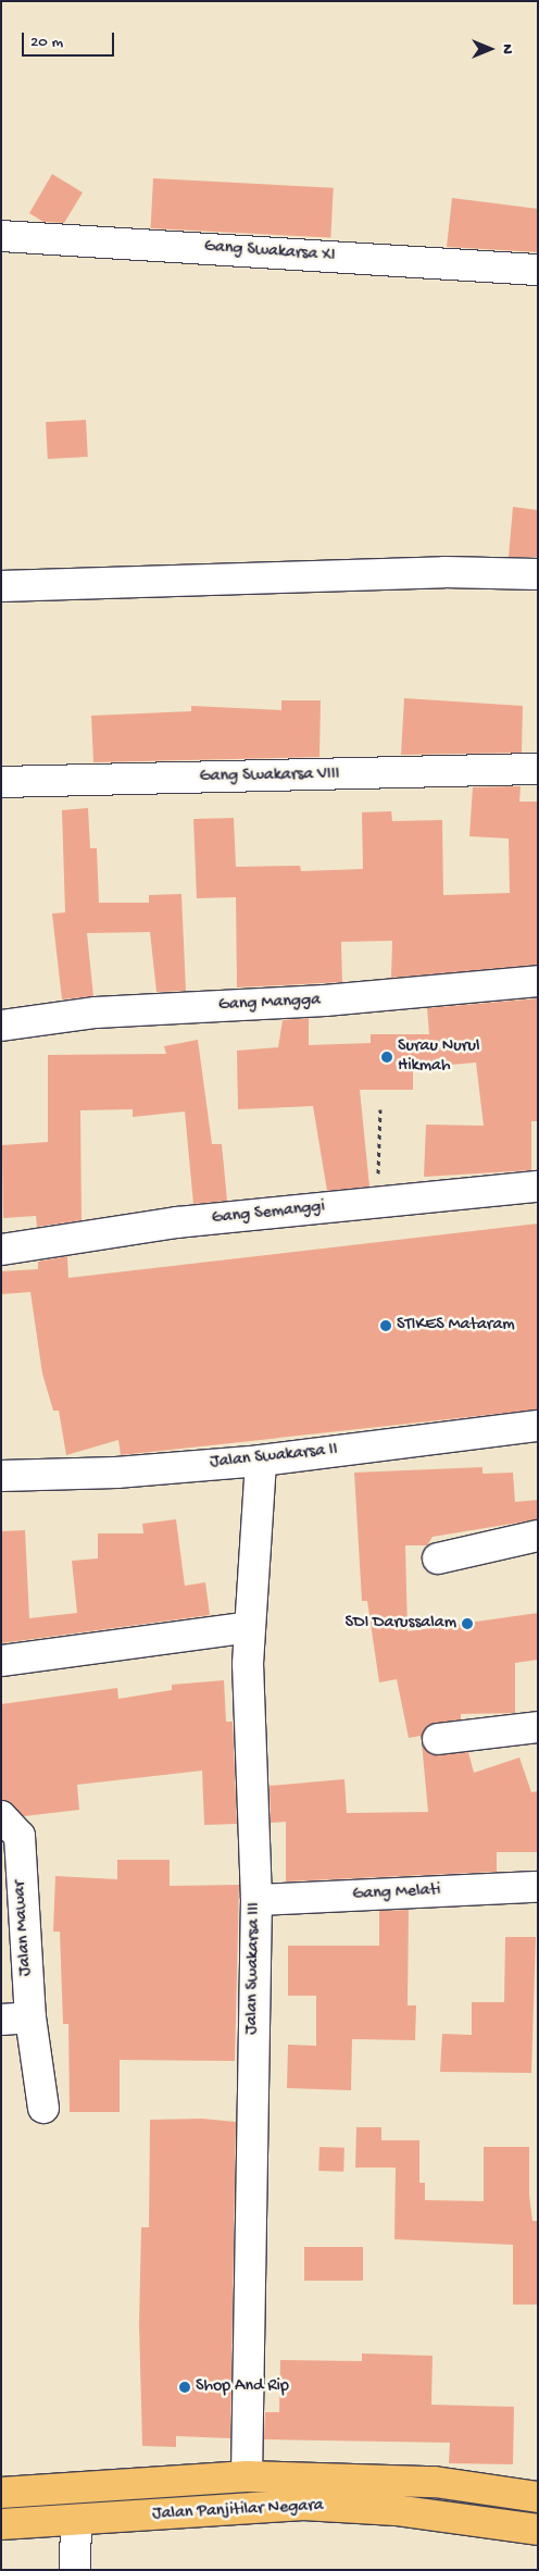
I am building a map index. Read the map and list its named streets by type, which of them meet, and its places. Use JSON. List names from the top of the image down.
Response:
{
  "streets": {
    "main road": ["Jalan Panjitilar Negara"],
    "street": [
      "Gang Swakarsa XI",
      "Gang Swakarsa VIII",
      "Gang Mangga",
      "Gang Semanggi",
      "Jalan Swakarsa II",
      "Gang Melati",
      "Jalan Mawar",
      "Jalan Swakarsa III"
    ]
  },
  "crossings": [
    ["Jalan Swakarsa II", "Jalan Swakarsa III"],
    ["Gang Melati", "Jalan Swakarsa III"]
  ],
  "places": [
    "Surau Nurul Hikmah",
    "STIKES Mataram",
    "SDI Darussalam",
    "Shop And Rip"
  ],
  "scale_bar": "20 m",
  "north": "right"
}
